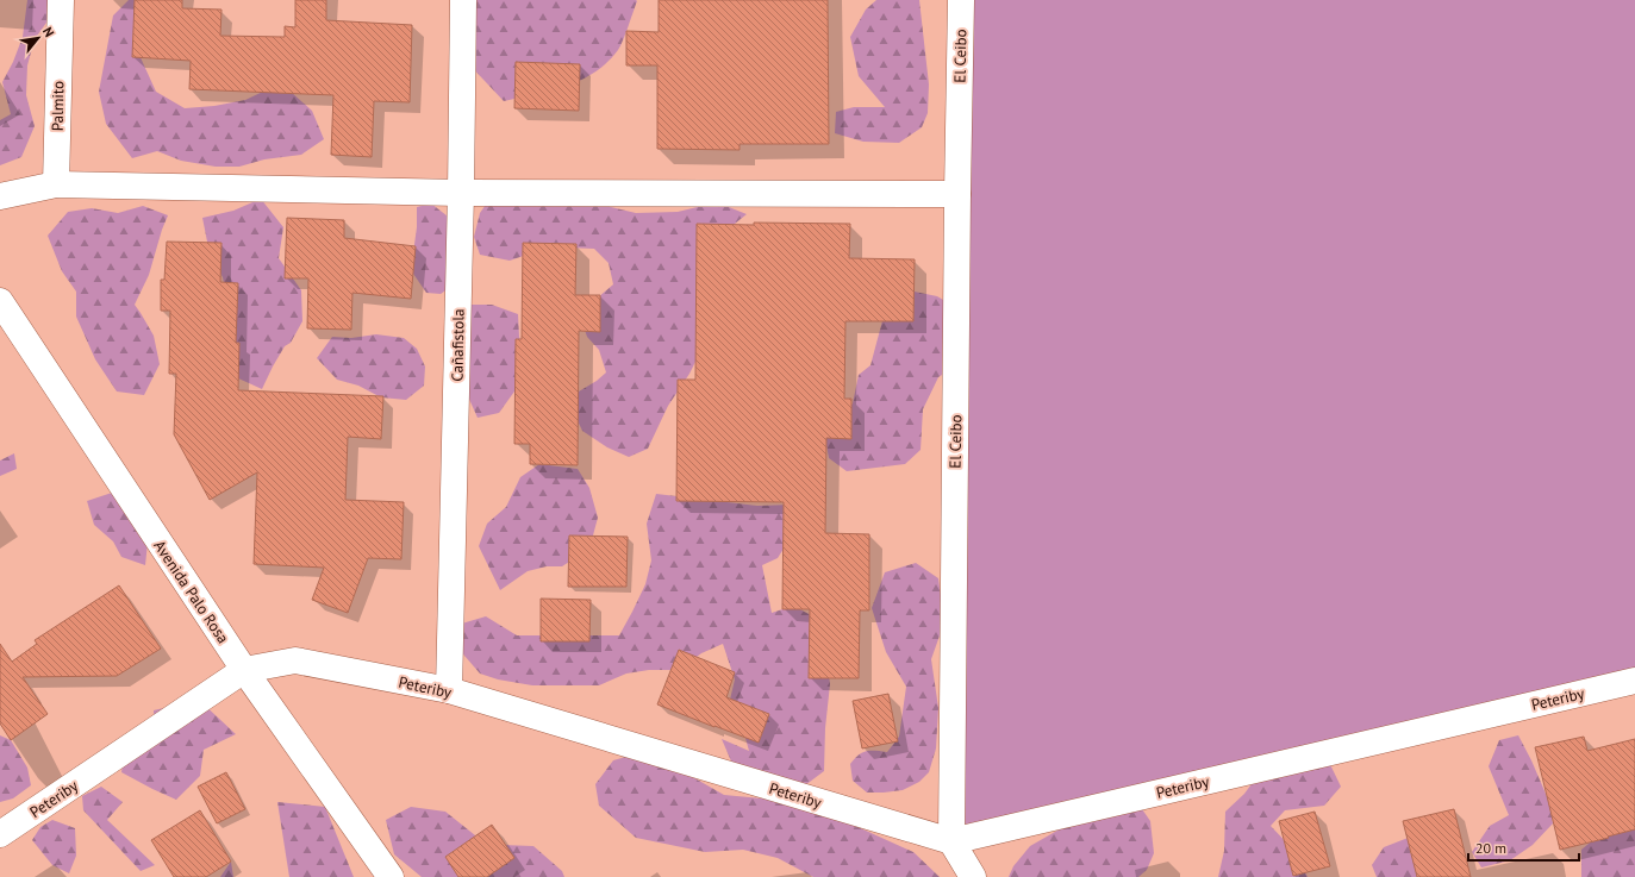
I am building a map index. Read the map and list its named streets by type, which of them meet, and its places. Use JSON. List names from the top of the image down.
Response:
{
  "streets": {
    "street": [
      "El Ceibo",
      "Palmito",
      "Cañafistola",
      "Avenida Palo Rosa",
      "Peteriby"
    ]
  },
  "crossings": [
    ["El Ceibo", "Peteriby"],
    ["Cañafistola", "Peteriby"],
    ["Avenida Palo Rosa", "Peteriby"]
  ],
  "scale_bar": "20 m",
  "north": "top right"
}
